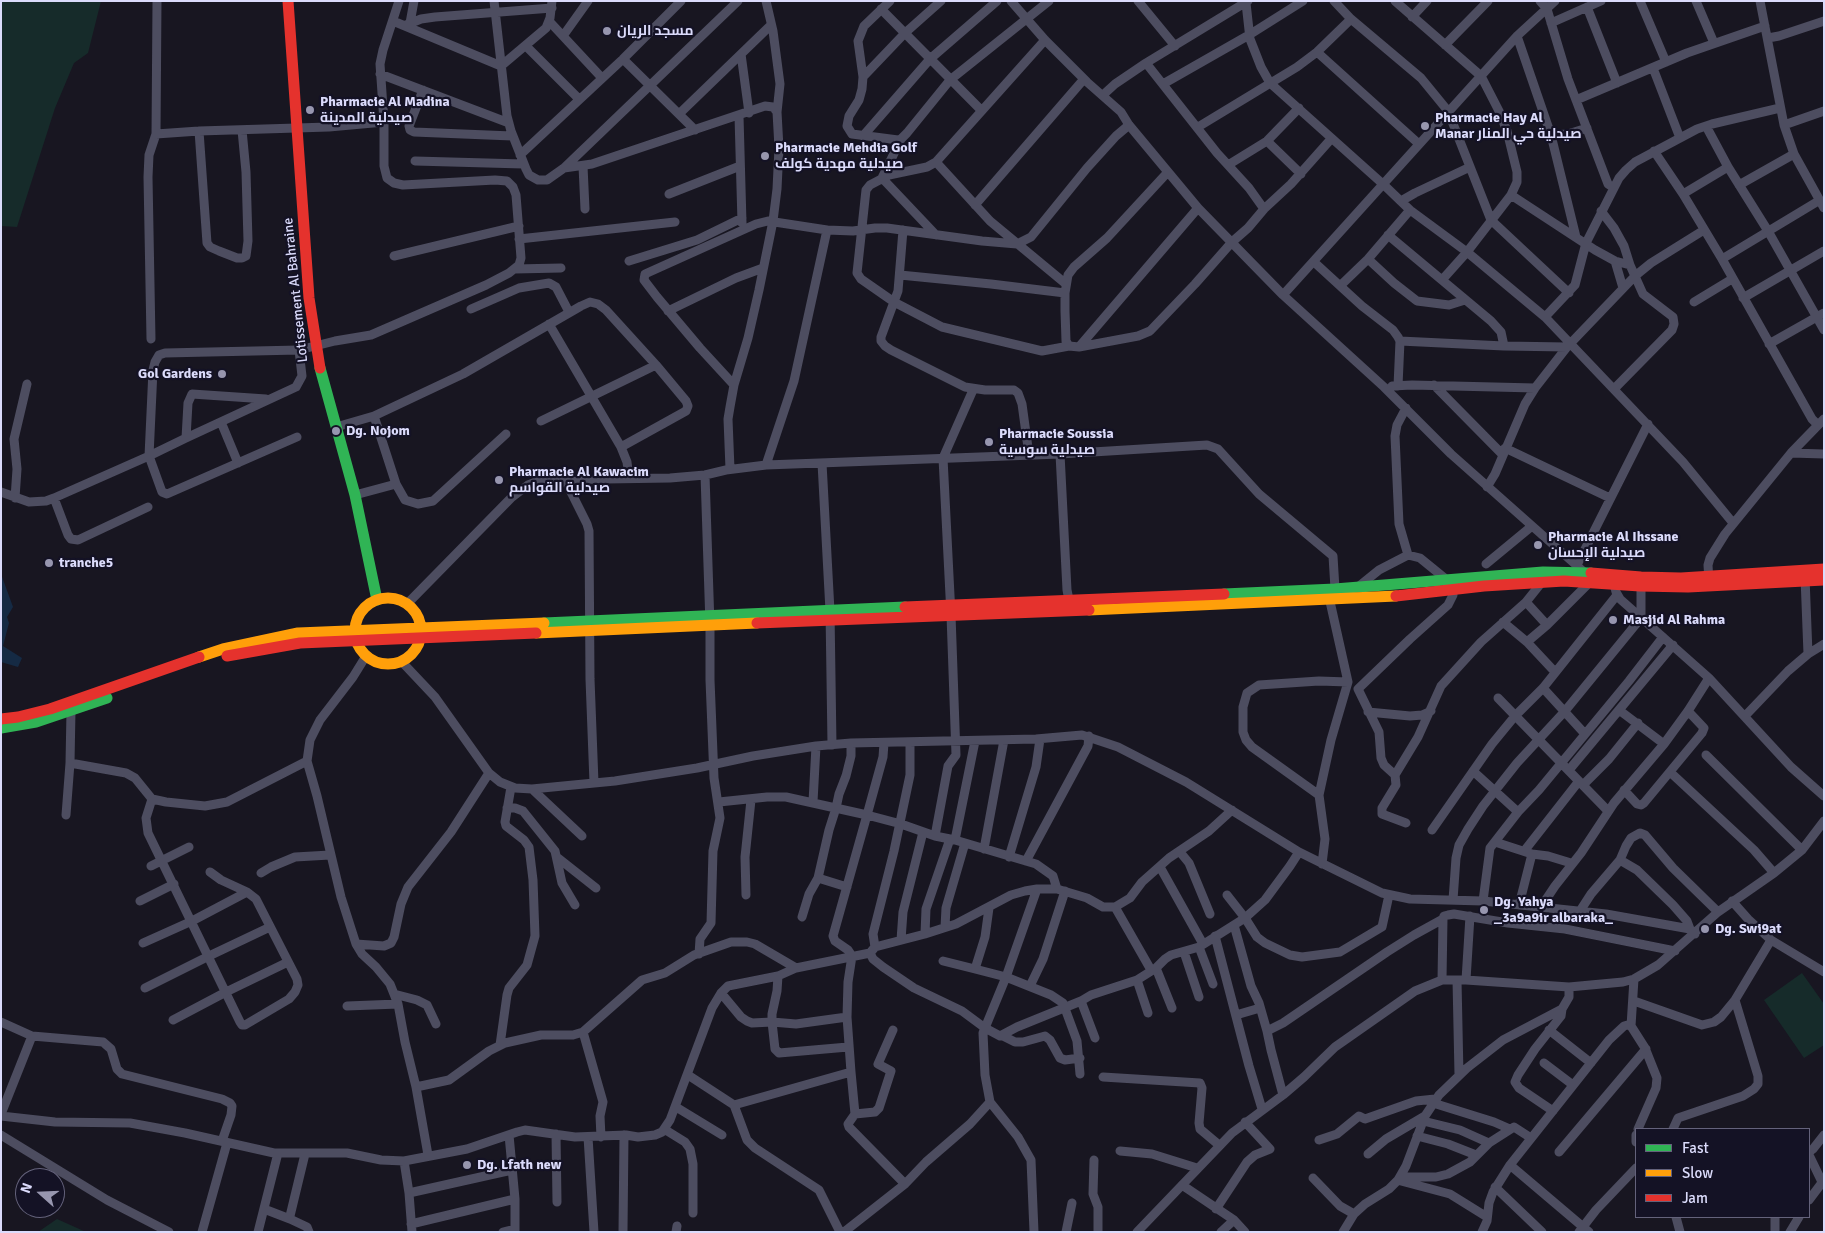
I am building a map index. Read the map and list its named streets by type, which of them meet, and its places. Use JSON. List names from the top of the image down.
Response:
{
  "streets": {
    "main road": ["Lotissement Al Bahraine"]
  },
  "places": [
    "مسجد الريان",
    "Pharmacie Al Madina صيدلية المدينة",
    "Pharmacie Hay Al Manar صيدلية حي المنار",
    "Pharmacie Mehdia Golf صيدلية مهدية كولف",
    "Gol Gardens",
    "Dg. Nojom",
    "Pharmacie Soussia صيدلية سوسية",
    "Pharmacie Al Kawacim صيدلية القواسم",
    "Pharmacie Al Ihssane صيدلية الإحسان",
    "tranche5",
    "Masjid Al Rahma",
    "Dg. Yahya _3a9a9ir albaraka_",
    "Dg. Swi9at",
    "Dg. Lfath new"
  ],
  "legend": ["Fast", "Slow", "Jam"],
  "north": "left"
}
